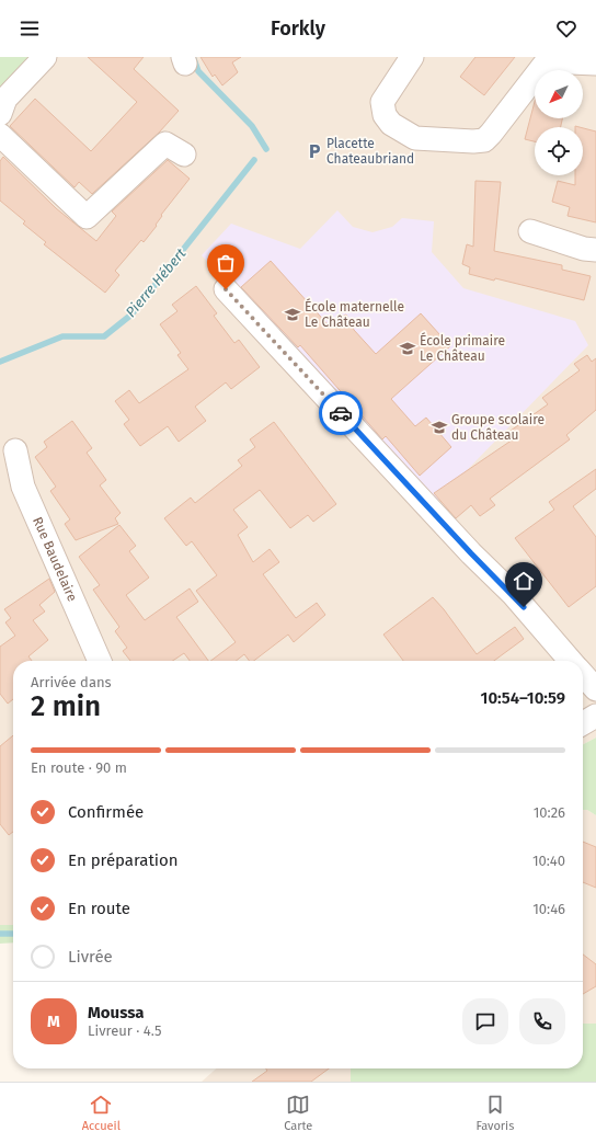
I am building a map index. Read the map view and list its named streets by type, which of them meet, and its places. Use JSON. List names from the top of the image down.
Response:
{
  "streets": {
    "street": ["Rue Baudelaire"]
  },
  "water": ["Pierre Hébert"],
  "places": {
    "parking": ["Placette Chateaubriand"],
    "school or university": ["École maternelle Le Château", "École primaire Le Château", "Groupe scolaire du Château"]
  },
  "north": "bottom left",
  "page": {
    "header": "Forkly",
    "heading": ["2 min", "Arrivée dans", "10:54–10:59"],
    "panel": ["Moussa", "Livreur · 4.5"],
    "bar": "En route · 90 m",
    "list": [
      ["Confirmée", "10:26"],
      ["En préparation", "10:40"],
      ["En route", "10:46"],
      "Livrée"
    ],
    "round": "M",
    "tabs": ["Accueil", "Carte", "Favoris"]
  }
}
